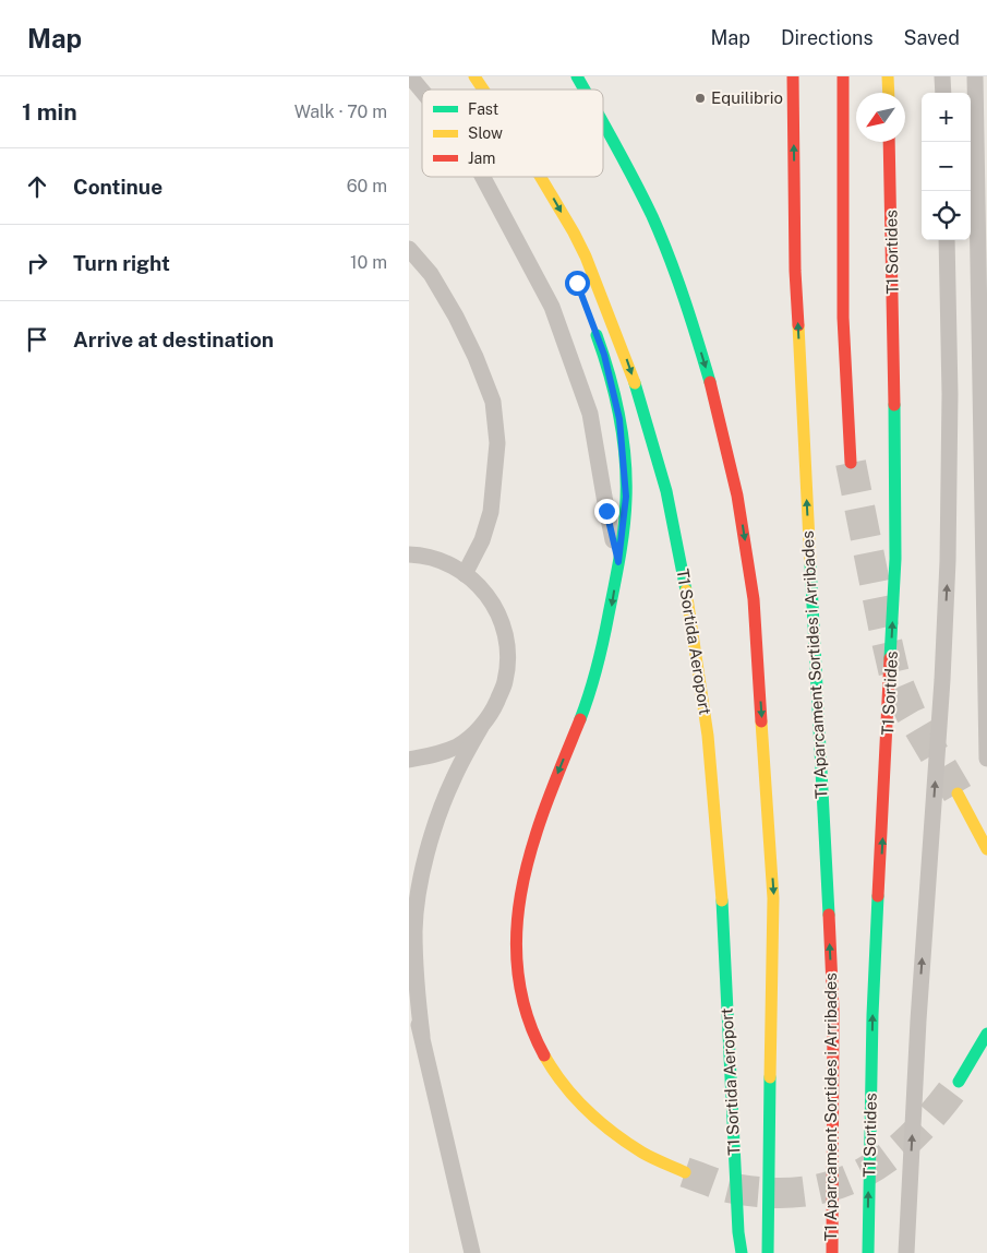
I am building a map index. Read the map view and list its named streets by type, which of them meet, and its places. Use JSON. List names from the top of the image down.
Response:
{
  "streets": {
    "main road": ["T1 Sortides", "T1 Sortida Aeroport", "T1 Aparcament Sortides i Arribades"]
  },
  "places": ["Equilibrio"],
  "legend": ["Fast", "Slow", "Jam"],
  "north": "bottom left",
  "page": {
    "header": "Map",
    "nav": ["Map", "Directions", "Saved"],
    "heading": ["1 min", "Walk · 70 m"],
    "map_buttons": ["+", "−"],
    "list": [
      ["Continue", "60 m"],
      ["Turn right", "10 m"],
      "Arrive at destination"
    ]
  }
}
